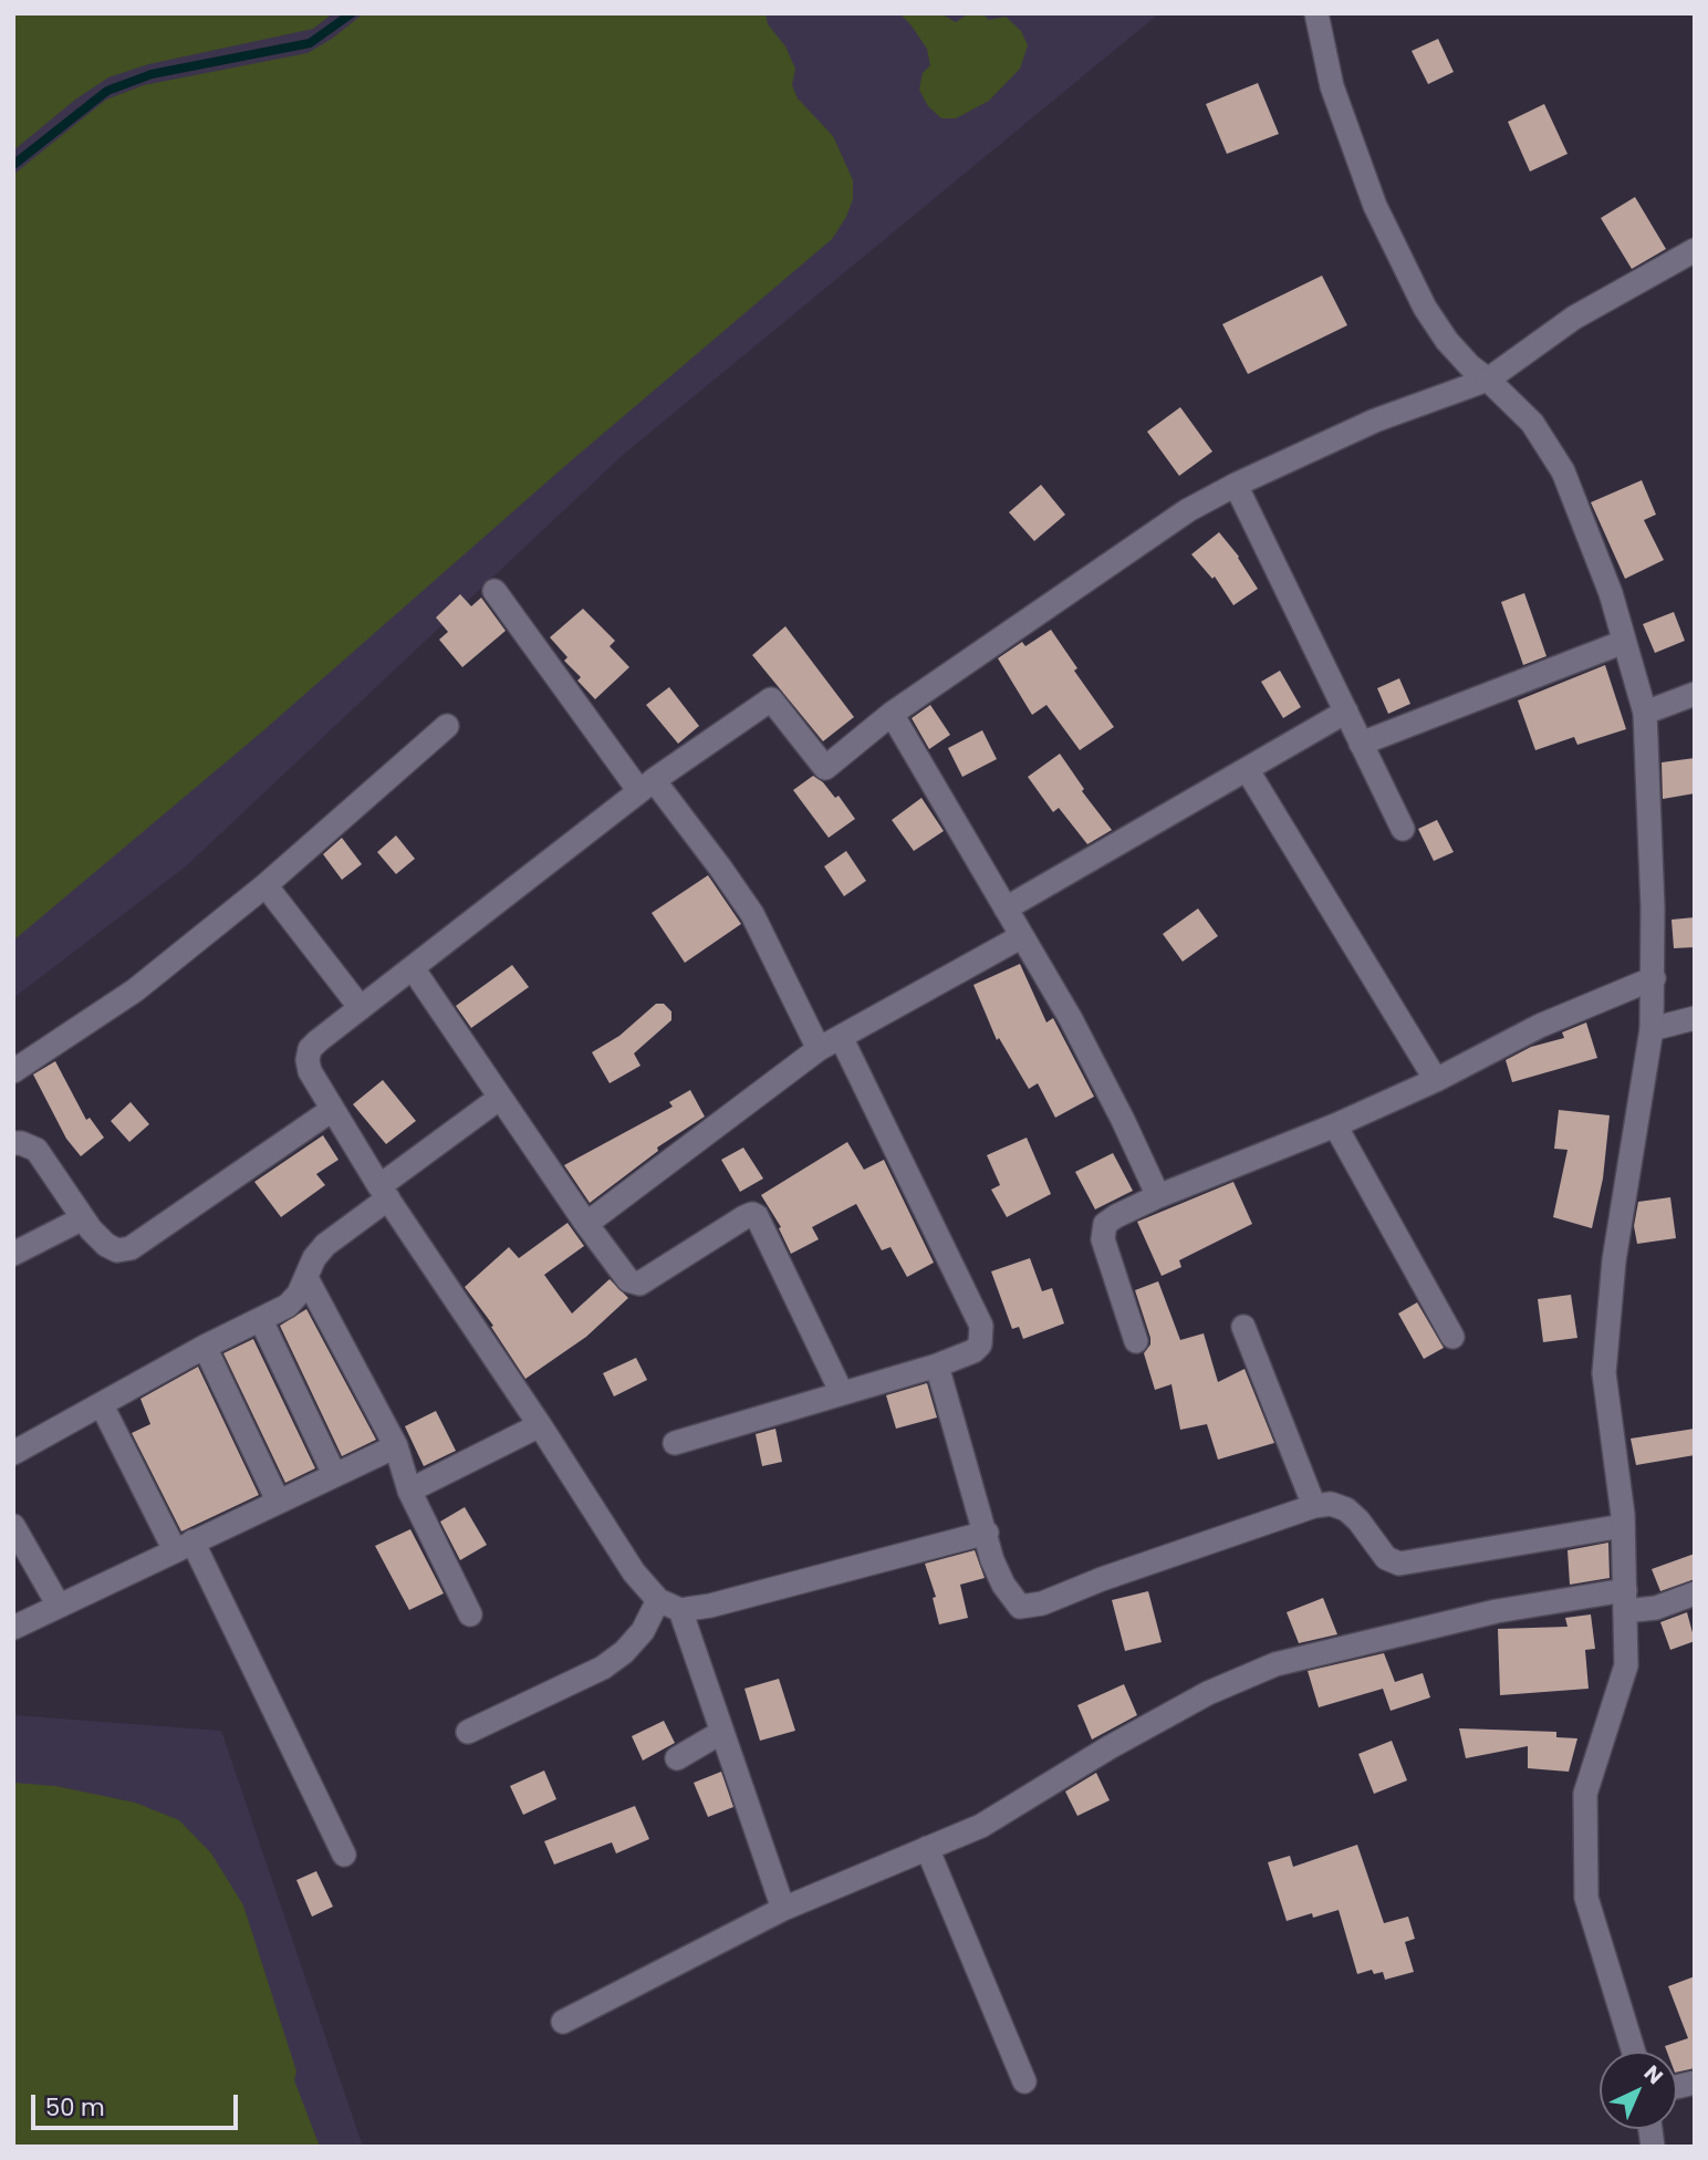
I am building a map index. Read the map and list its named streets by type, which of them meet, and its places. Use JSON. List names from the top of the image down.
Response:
{
  "scale_bar": "50 m",
  "north": "top right"
}
